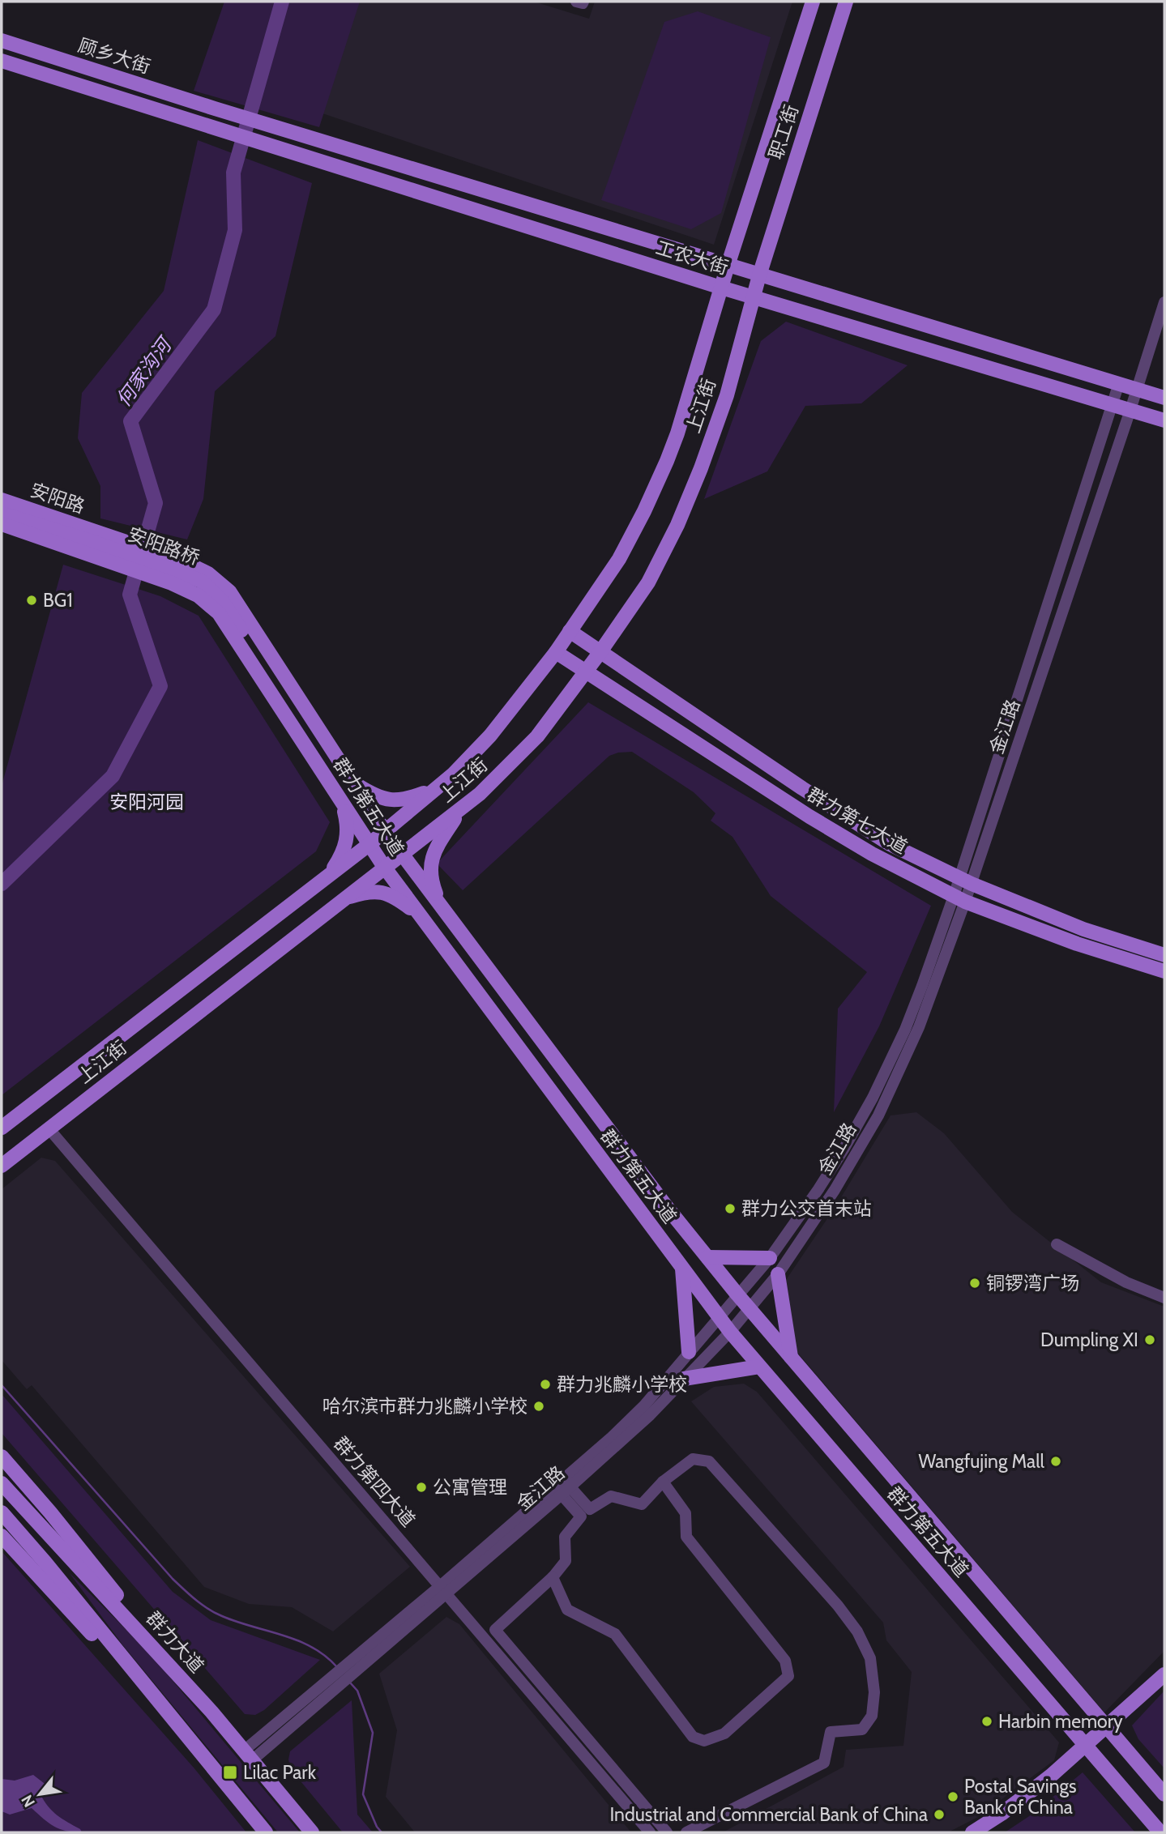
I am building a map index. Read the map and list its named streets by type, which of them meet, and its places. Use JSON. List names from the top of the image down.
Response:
{
  "streets": {
    "main road": [
      "顾乡大街",
      "职工街",
      "工农大街",
      "上江街",
      "安阳路",
      "安阳路桥",
      "群力第五大道",
      "群力第七大道",
      "群力大道"
    ],
    "street": ["金江路", "群力第四大道"]
  },
  "crossings": [
    ["顾乡大街", "工农大街"],
    ["职工街", "工农大街"],
    ["职工街", "上江街"],
    ["工农大街", "上江街"],
    ["工农大街", "金江路"],
    ["上江街", "群力第五大道"],
    ["上江街", "群力第七大道"],
    ["上江街", "群力第四大道"],
    ["安阳路", "群力第五大道"],
    ["安阳路桥", "群力第五大道"],
    ["金江路", "群力第五大道"],
    ["金江路", "群力第七大道"],
    ["金江路", "群力第四大道"],
    ["金江路", "群力大道"]
  ],
  "water": ["何家沟河"],
  "parks": ["安阳河园"],
  "places": {
    "other": [
      "BG1",
      "群力公交首末站",
      "铜锣湾广场",
      "Dumpling XI",
      "群力兆麟小学校",
      "哈尔滨市群力兆麟小学校",
      "Wangfujing Mall",
      "公寓管理",
      "Harbin memory",
      "Postal Savings Bank of China",
      "Industrial and Commercial Bank of China"
    ],
    "transit": ["Lilac Park"]
  },
  "north": "bottom left"
}
